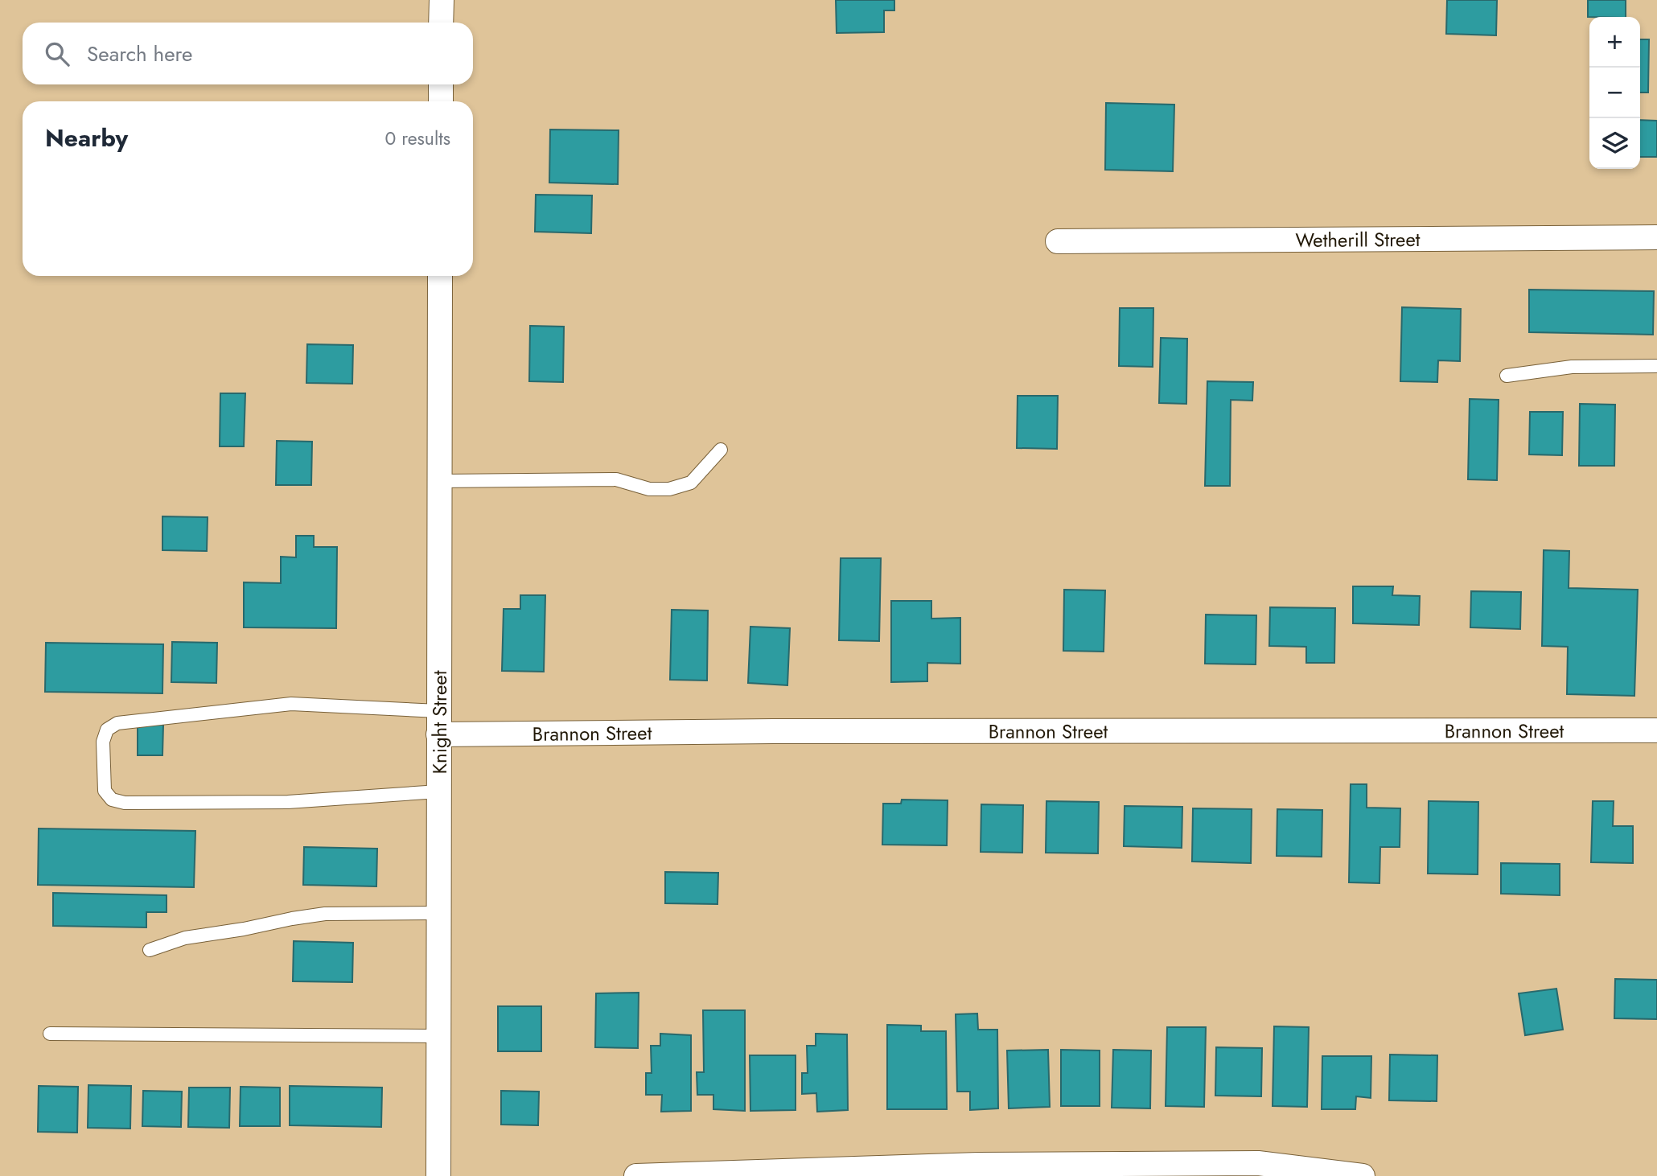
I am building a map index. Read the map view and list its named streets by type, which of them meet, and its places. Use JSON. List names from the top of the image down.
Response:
{
  "streets": {
    "street": ["Wetherill Street", "Knight Street", "Brannon Street"]
  },
  "crossings": [
    ["Knight Street", "Brannon Street"]
  ],
  "page": {
    "map_buttons": ["+", "−"],
    "search": "Search here",
    "heading": ["Nearby", "0 results"]
  }
}
